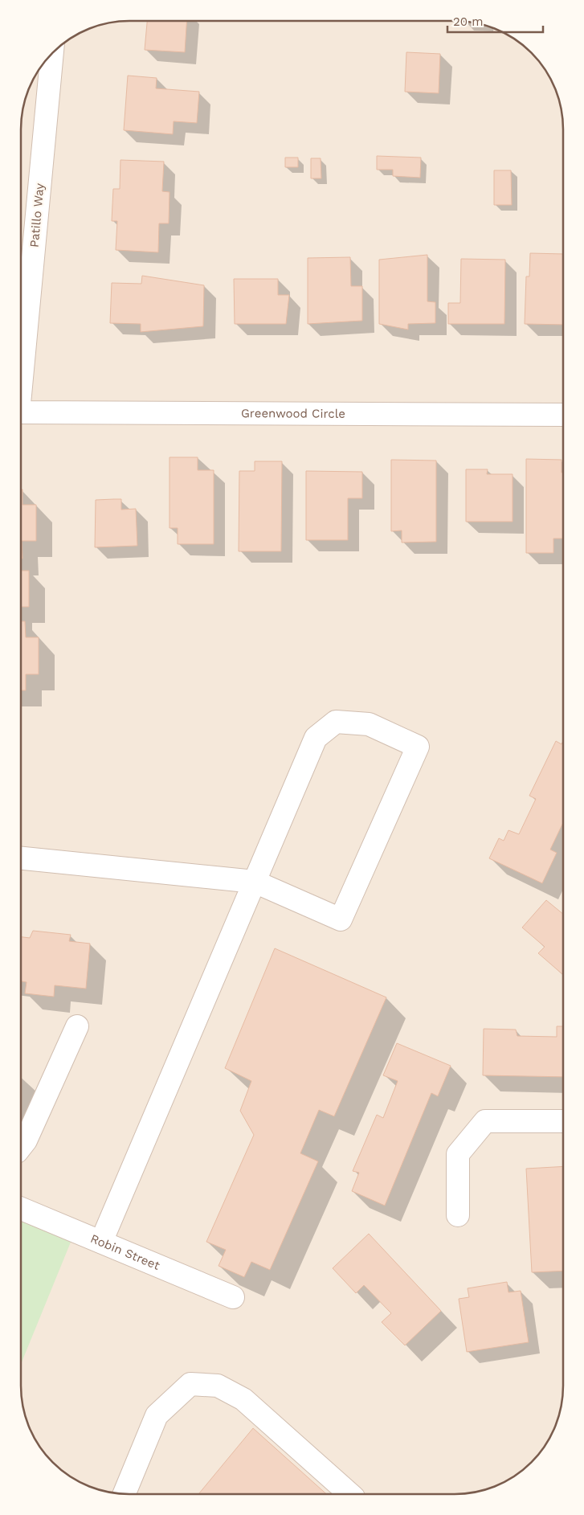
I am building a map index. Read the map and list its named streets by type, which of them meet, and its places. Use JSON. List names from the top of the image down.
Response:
{
  "streets": {
    "street": ["Patillo Way", "Greenwood Circle", "Robin Street"]
  },
  "scale_bar": "20 m"
}
